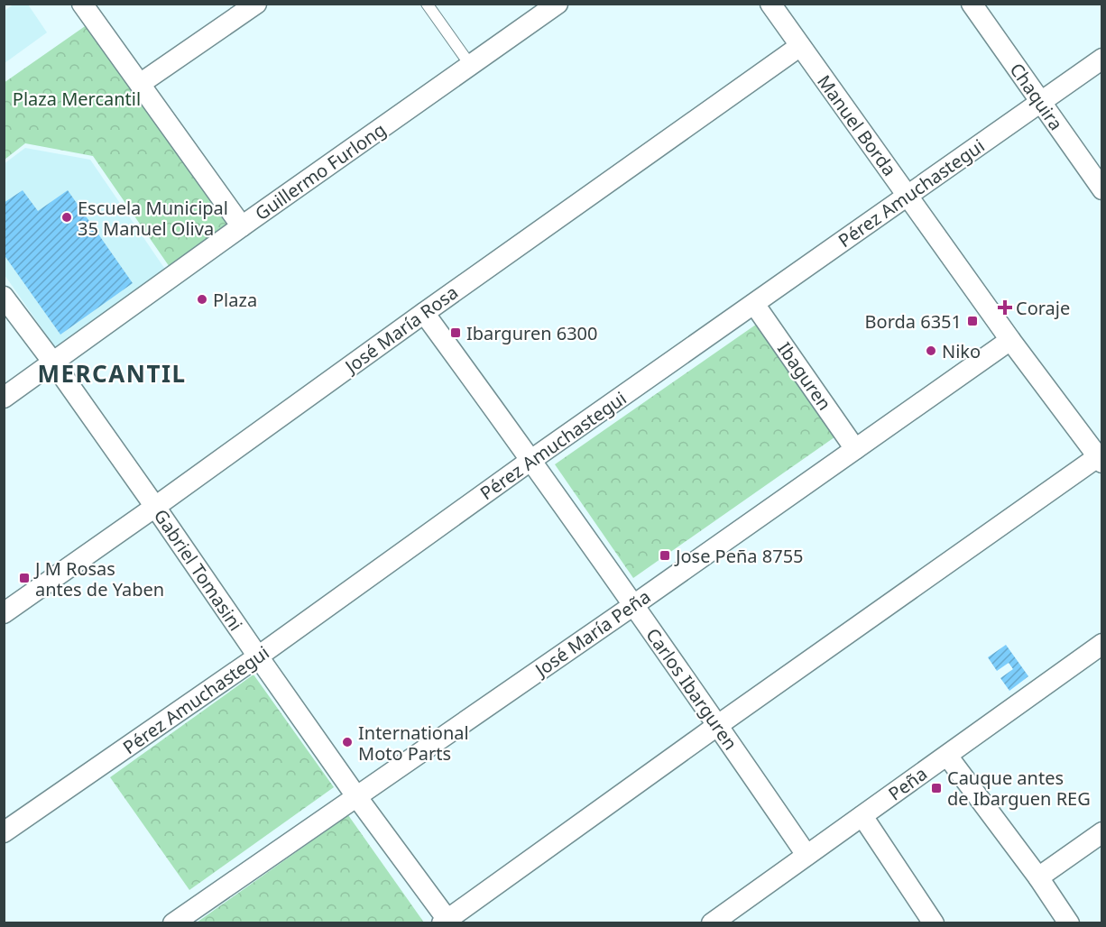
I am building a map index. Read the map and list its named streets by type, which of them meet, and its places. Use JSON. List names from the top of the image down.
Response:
{
  "streets": {
    "street": [
      "Chaquira",
      "Manuel Borda",
      "Guillermo Furlong",
      "Pérez Amuchastegui",
      "José María Rosa",
      "Ibaguren",
      "Gabriel Tomasini",
      "José María Peña",
      "Carlos Ibarguren",
      "Peña"
    ]
  },
  "crossings": [
    ["Chaquira", "Pérez Amuchastegui"],
    ["Manuel Borda", "Pérez Amuchastegui"],
    ["Manuel Borda", "José María Rosa"],
    ["Manuel Borda", "José María Peña"],
    ["Guillermo Furlong", "Gabriel Tomasini"],
    ["Pérez Amuchastegui", "Ibaguren"],
    ["Pérez Amuchastegui", "Gabriel Tomasini"],
    ["Pérez Amuchastegui", "Carlos Ibarguren"],
    ["José María Rosa", "Gabriel Tomasini"],
    ["José María Rosa", "Carlos Ibarguren"],
    ["Ibaguren", "José María Peña"],
    ["Gabriel Tomasini", "José María Peña"],
    ["José María Peña", "Carlos Ibarguren"],
    ["Carlos Ibarguren", "Peña"]
  ],
  "districts": ["MERCANTIL"],
  "parks": ["Plaza Mercantil"],
  "places": {
    "other": [
      "Escuela Municipal 35 Manuel Oliva",
      "Plaza",
      "Niko",
      "International Moto Parts"
    ],
    "health": ["Coraje"],
    "transit": [
      "Borda 6351",
      "Ibarguren 6300",
      "Jose Peña 8755",
      "J M Rosas antes de Yaben",
      "Cauque antes de Ibarguen REG"
    ]
  }
}
